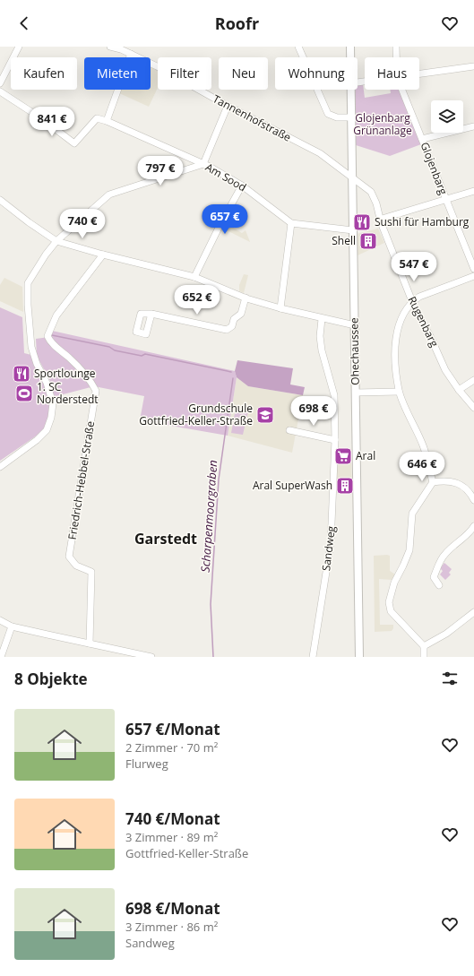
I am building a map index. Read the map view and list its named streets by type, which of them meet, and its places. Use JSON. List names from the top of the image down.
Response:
{
  "streets": {
    "main road": ["Ohechaussee"],
    "street": [
      "Tannenhofstraße",
      "Glojenbarg",
      "Am Sood",
      "Rugenbarg",
      "Friedrich-Hebbel-Straße",
      "Sandweg"
    ]
  },
  "crossings": [
    ["Tannenhofstraße", "Rugenbarg"],
    ["Tannenhofstraße", "Ohechaussee"],
    ["Rugenbarg", "Ohechaussee"]
  ],
  "districts": ["Garstedt"],
  "water": ["Scharpenmoorgraben"],
  "parks": ["Glojenbarg Grünanlage"],
  "places": {
    "restaurant": ["Sushi für Hamburg", "Sportlounge"],
    "building": ["Shell", "Aral SuperWash"],
    "sports": ["1. SC Norderstedt"],
    "school or university": ["Grundschule Gottfried-Keller-Straße"],
    "supermarket": ["Aral"]
  },
  "page": {
    "header": "Roofr",
    "chip": [
      "Kaufen",
      "Mieten",
      "Filter",
      "Neu",
      "Wohnung",
      "Haus"
    ],
    "price": [
      "841 €",
      "797 €",
      "657 €",
      "740 €",
      "547 €",
      "652 €",
      "698 €",
      "646 €"
    ],
    "heading": "8 Objekte",
    "list": [
      {
        "name": "657 €/Monat",
        "note": "2 Zimmer · 70 m² · Flurweg"
      },
      {
        "name": "740 €/Monat",
        "note": "3 Zimmer · 89 m² · Gottfried-Keller-Straße"
      },
      {
        "name": "698 €/Monat",
        "note": "3 Zimmer · 86 m² · Sandweg"
      }
    ]
  }
}
